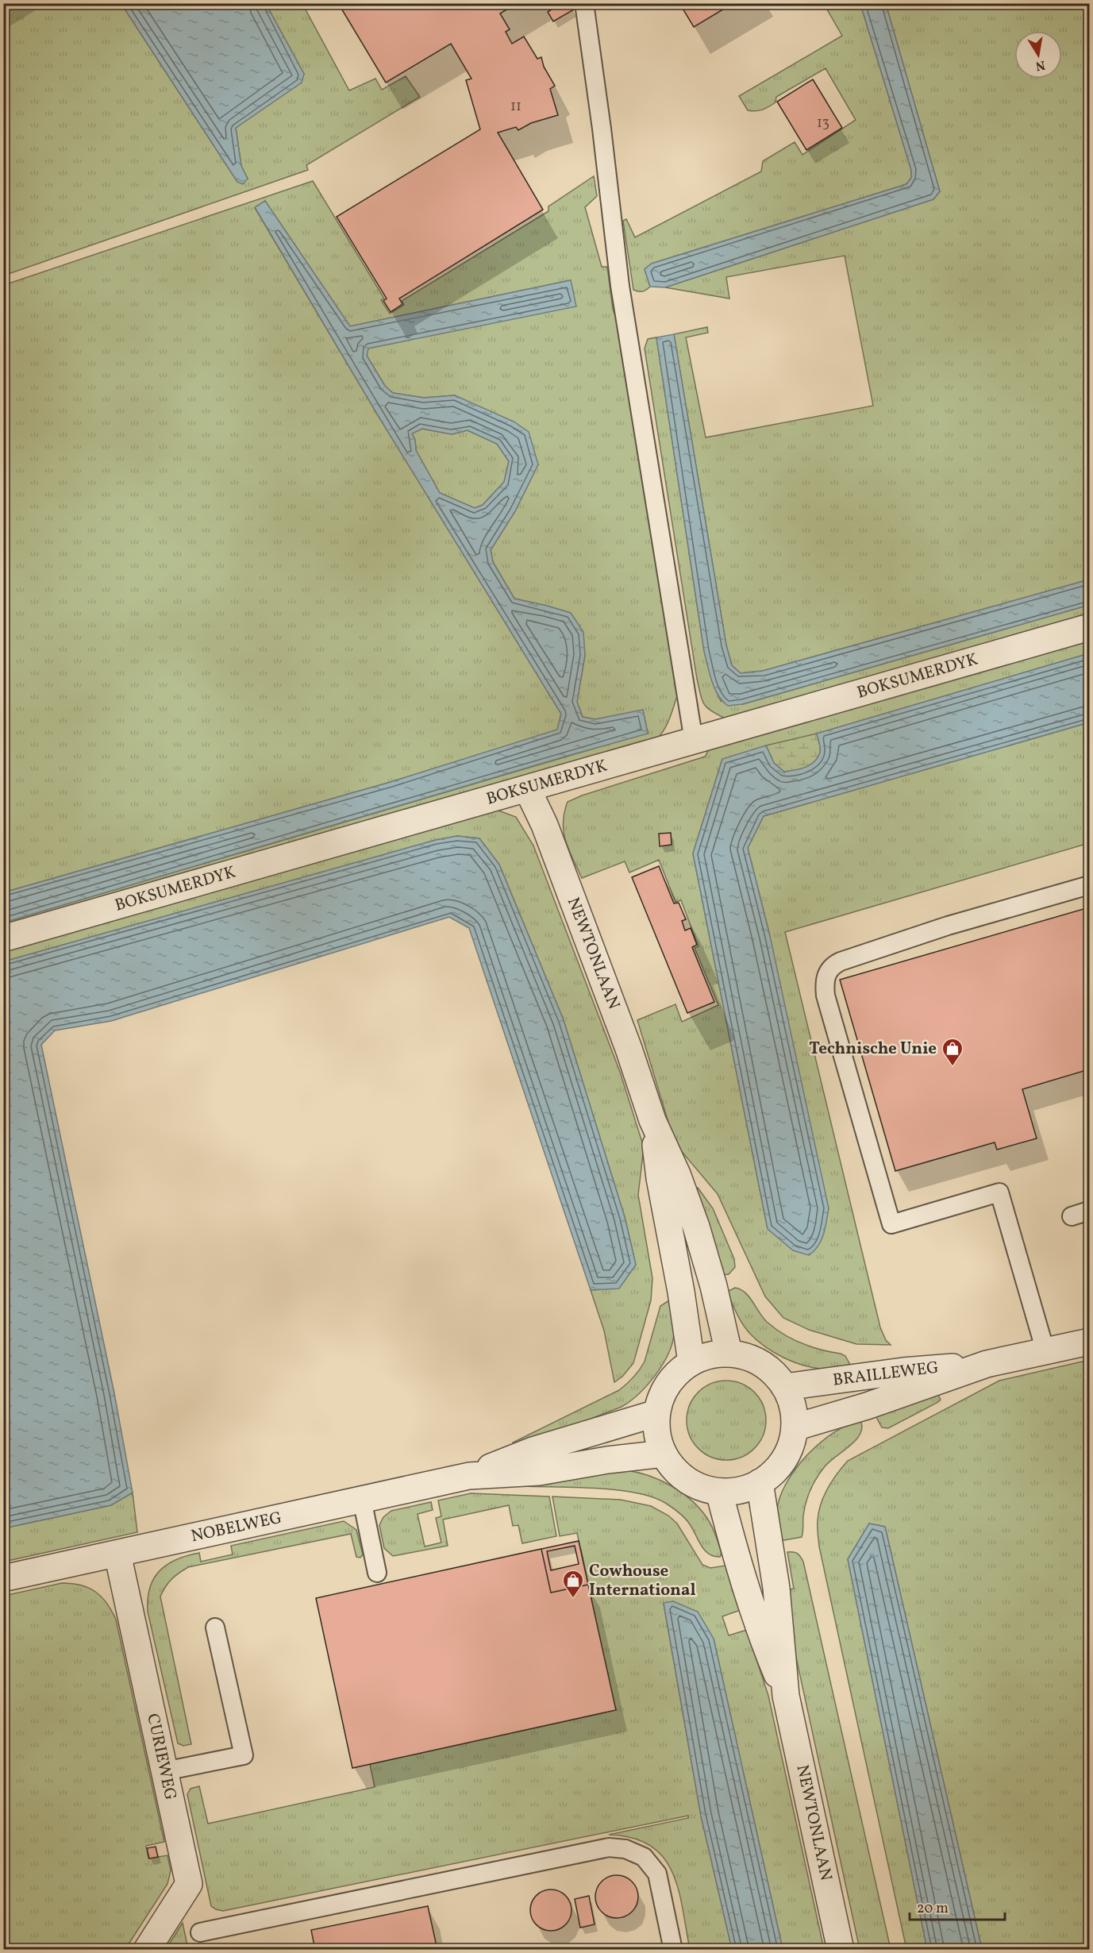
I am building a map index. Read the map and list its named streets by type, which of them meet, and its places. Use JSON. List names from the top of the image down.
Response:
{
  "streets": {
    "street": [
      "BOKSUMERDYK",
      "NEWTONLAAN",
      "BRAILLEWEG",
      "NOBELWEG",
      "CURIEWEG"
    ]
  },
  "crossings": [
    ["BOKSUMERDYK", "NEWTONLAAN"],
    ["NEWTONLAAN", "BRAILLEWEG"],
    ["NEWTONLAAN", "NOBELWEG"],
    ["BRAILLEWEG", "NOBELWEG"],
    ["NOBELWEG", "CURIEWEG"]
  ],
  "places": {
    "shop": ["Technische Unie", "Cowhouse International"]
  },
  "house_numbers": ["11", "13"],
  "scale_bar": "20 m",
  "north": "bottom"
}
